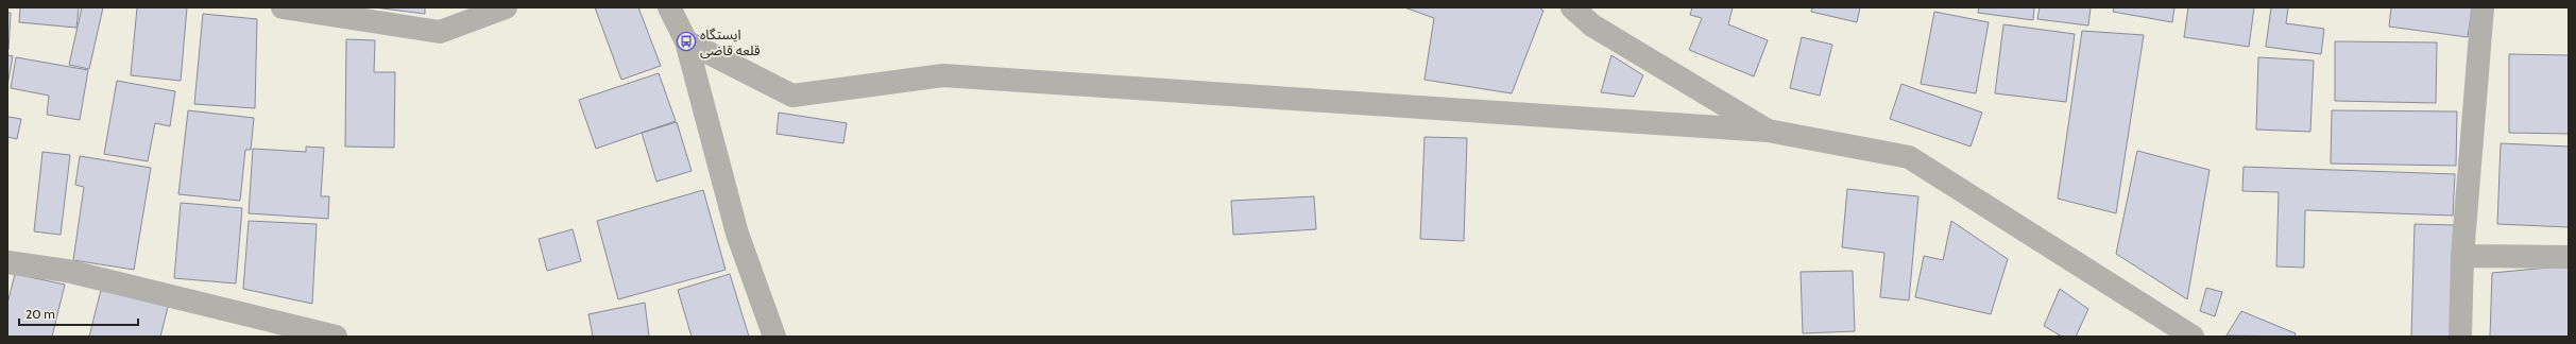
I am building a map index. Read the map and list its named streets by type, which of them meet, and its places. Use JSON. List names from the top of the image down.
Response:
{
  "places": {
    "bus stop": ["ایستگاه قلعه قاضی"]
  },
  "scale_bar": "20 m"
}
